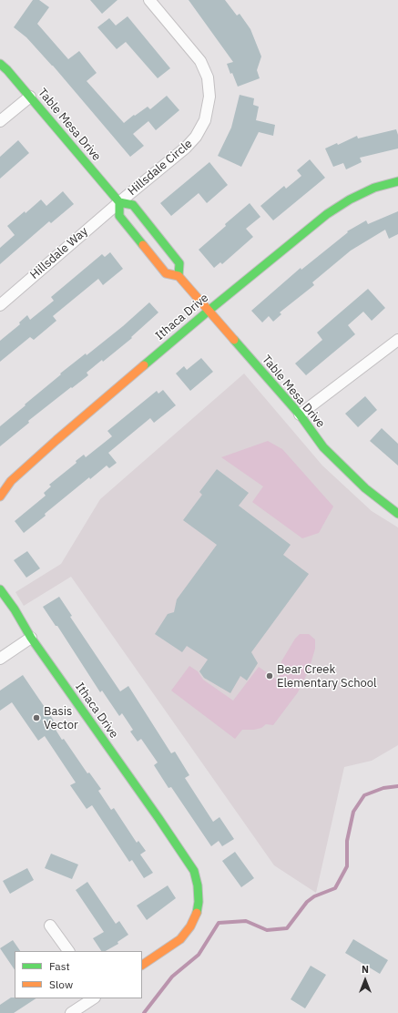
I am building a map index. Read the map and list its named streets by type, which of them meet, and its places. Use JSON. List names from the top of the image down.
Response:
{
  "streets": {
    "street": [
      "Table Mesa Drive",
      "Hillsdale Circle",
      "Hillsdale Way",
      "Ithaca Drive"
    ]
  },
  "crossings": [
    ["Table Mesa Drive", "Hillsdale Circle"],
    ["Table Mesa Drive", "Hillsdale Way"],
    ["Table Mesa Drive", "Ithaca Drive"],
    ["Hillsdale Circle", "Hillsdale Way"]
  ],
  "places": ["Bear Creek Elementary School", "Basis Vector"],
  "legend": ["Fast", "Slow"],
  "north": "top"
}
